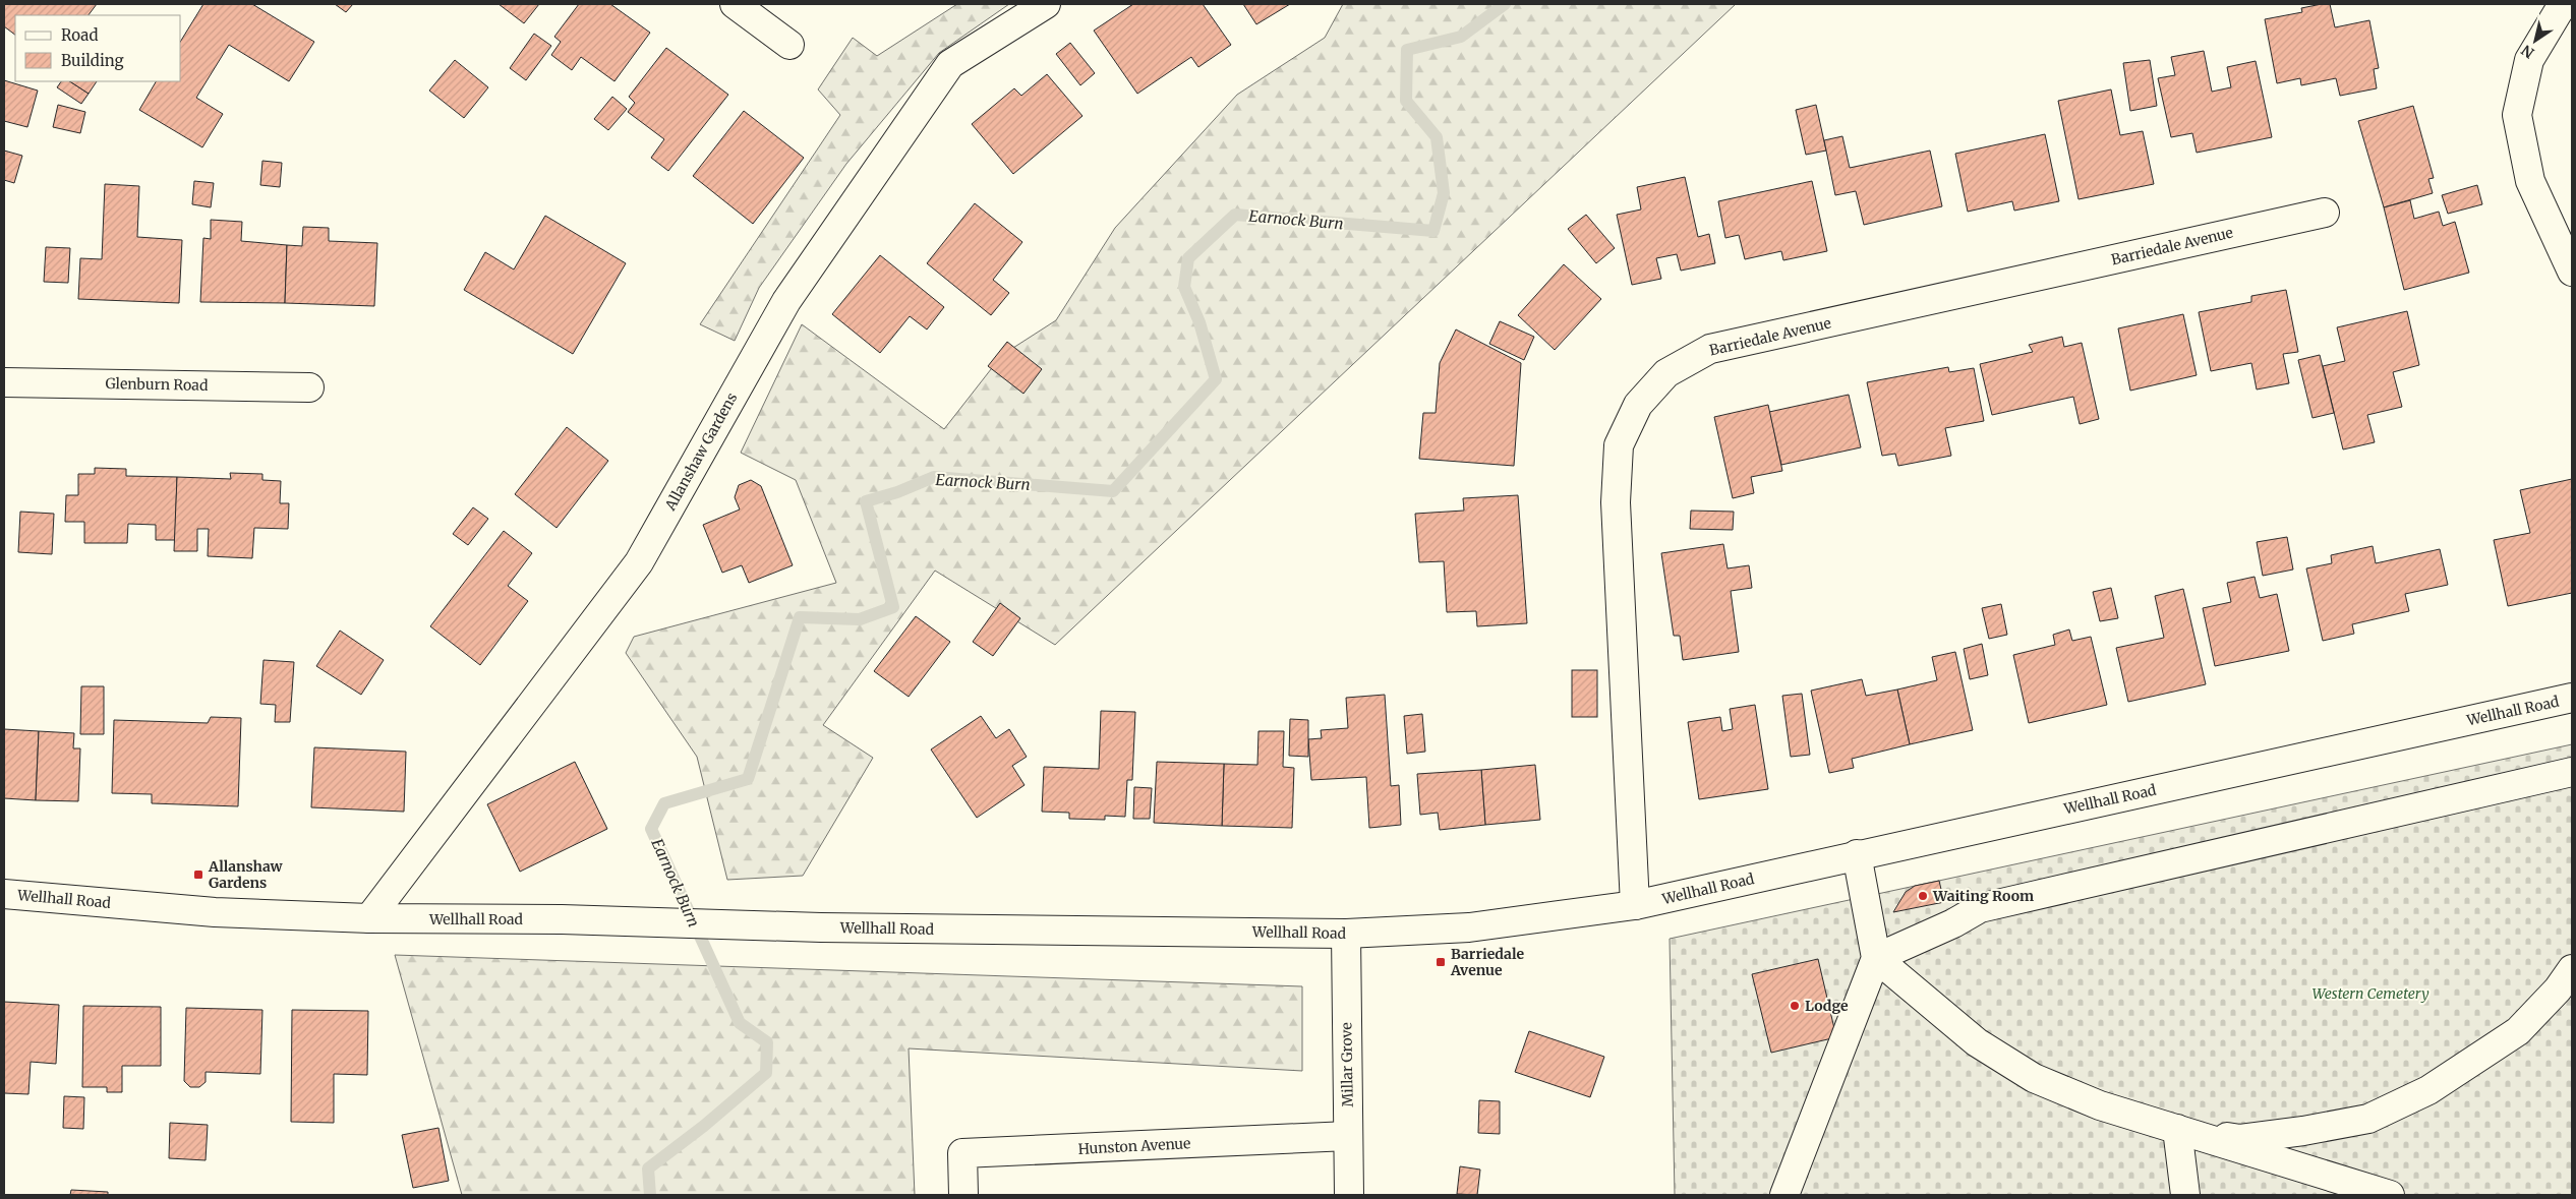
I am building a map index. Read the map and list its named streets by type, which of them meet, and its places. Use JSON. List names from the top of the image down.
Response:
{
  "streets": {
    "street": [
      "Barriedale Avenue",
      "Glenburn Road",
      "Allanshaw Gardens",
      "Wellhall Road",
      "Millar Grove",
      "Hunston Avenue"
    ]
  },
  "crossings": [
    ["Barriedale Avenue", "Wellhall Road"],
    ["Allanshaw Gardens", "Wellhall Road"],
    ["Wellhall Road", "Millar Grove"],
    ["Millar Grove", "Hunston Avenue"]
  ],
  "water": ["Earnock Burn"],
  "parks": ["Western Cemetery"],
  "places": {
    "transit": ["Allanshaw Gardens", "Barriedale Avenue"],
    "other": ["Waiting Room", "Lodge"]
  },
  "legend": ["Road", "Building"],
  "north": "bottom left"
}
